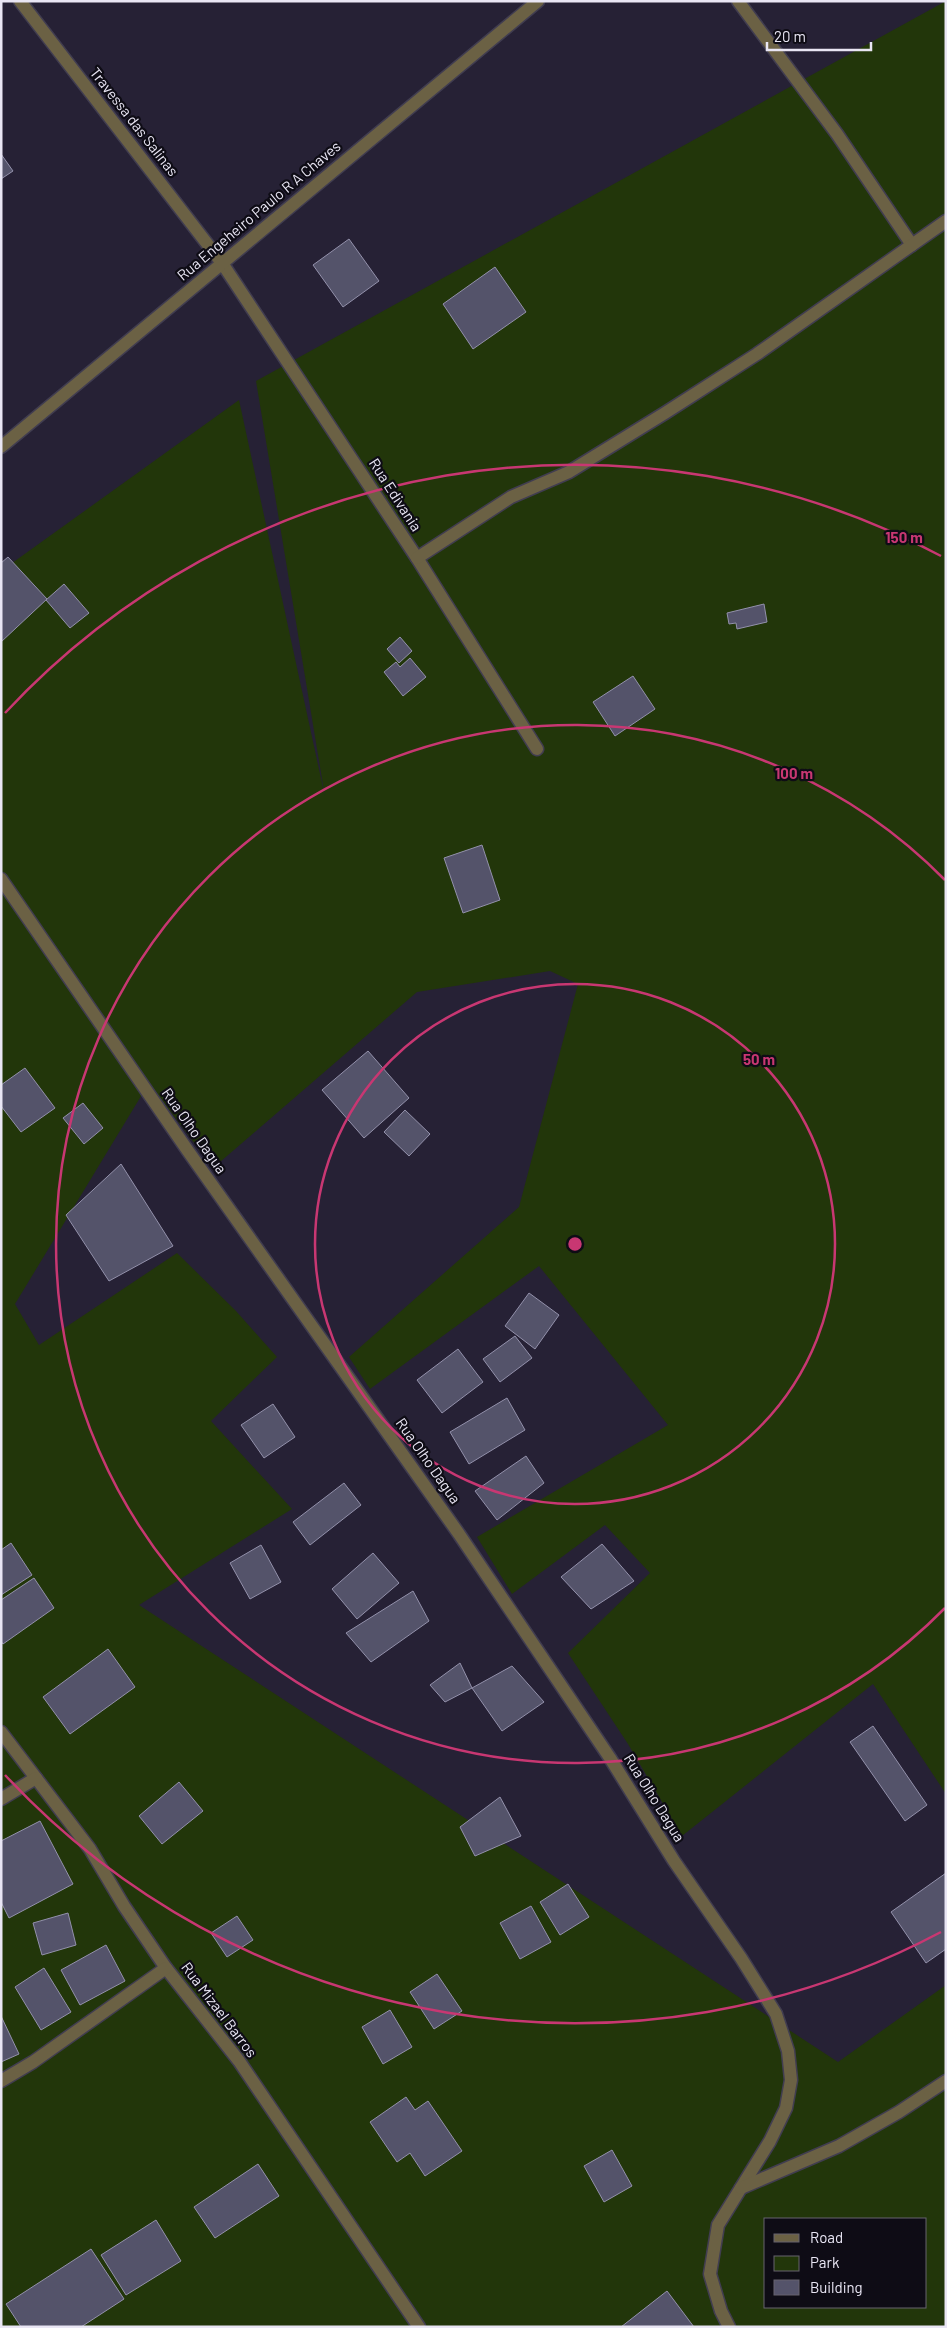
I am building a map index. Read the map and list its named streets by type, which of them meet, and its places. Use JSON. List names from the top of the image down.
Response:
{
  "streets": {
    "street": [
      "Travessa das Salinas",
      "Rua Engeheiro Paulo R A Chaves",
      "Rua Edivania",
      "Rua Olho Dagua",
      "Rua Mizael Barros"
    ]
  },
  "crossings": [
    ["Travessa das Salinas", "Rua Engeheiro Paulo R A Chaves"],
    ["Travessa das Salinas", "Rua Edivania"],
    ["Rua Engeheiro Paulo R A Chaves", "Rua Edivania"]
  ],
  "legend": ["Road", "Park", "Building"],
  "scale_bar": "20 m",
  "rings": ["150 m", "100 m", "50 m"]
}
